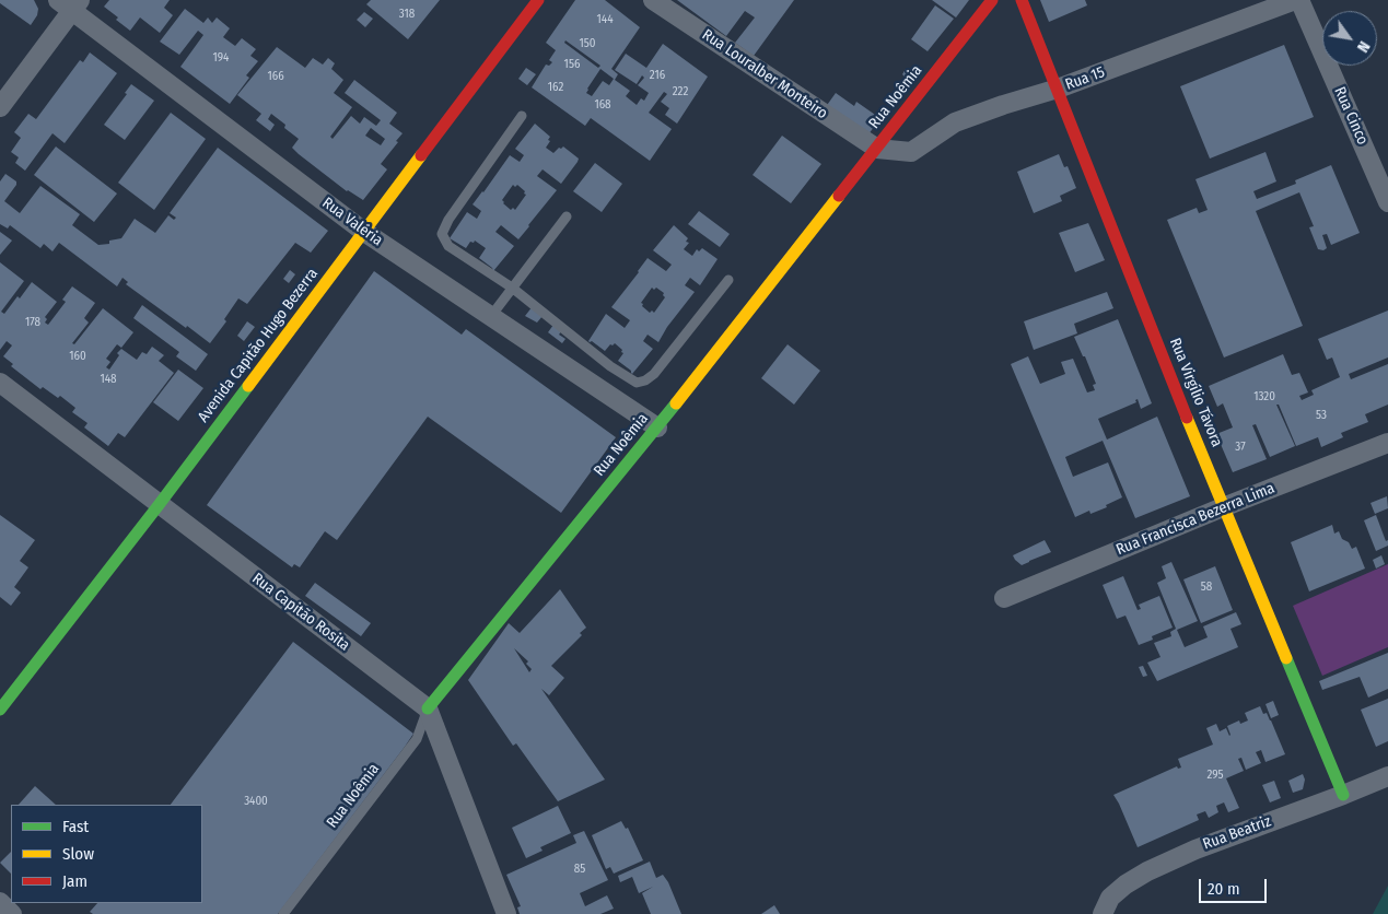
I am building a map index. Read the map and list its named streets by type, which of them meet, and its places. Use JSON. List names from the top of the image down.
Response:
{
  "streets": {
    "street": [
      "Rua Louralber Monteiro",
      "Rua 15",
      "Rua Noêmia",
      "Rua Cinco",
      "Rua Valéria",
      "Avenida Capitão Hugo Bezerra",
      "Rua Virgílio Távora",
      "Rua Francisca Bezerra Lima",
      "Rua Capitão Rosita",
      "Rua Beatriz"
    ]
  },
  "crossings": [
    ["Rua Louralber Monteiro", "Rua 15"],
    ["Rua Louralber Monteiro", "Rua Noêmia"],
    ["Rua 15", "Rua Noêmia"],
    ["Rua 15", "Rua Virgílio Távora"],
    ["Rua Noêmia", "Rua Valéria"],
    ["Rua Noêmia", "Rua Capitão Rosita"],
    ["Rua Valéria", "Avenida Capitão Hugo Bezerra"],
    ["Avenida Capitão Hugo Bezerra", "Rua Capitão Rosita"],
    ["Rua Virgílio Távora", "Rua Francisca Bezerra Lima"],
    ["Rua Virgílio Távora", "Rua Beatriz"]
  ],
  "house_numbers": [
    "318",
    "144",
    "150",
    "194",
    "156",
    "216",
    "166",
    "162",
    "222",
    "168",
    "178",
    "160",
    "148",
    "1320",
    "53",
    "37",
    "58",
    "295",
    "3400",
    "85"
  ],
  "legend": ["Fast", "Slow", "Jam"],
  "scale_bar": "20 m",
  "north": "bottom right"
}
